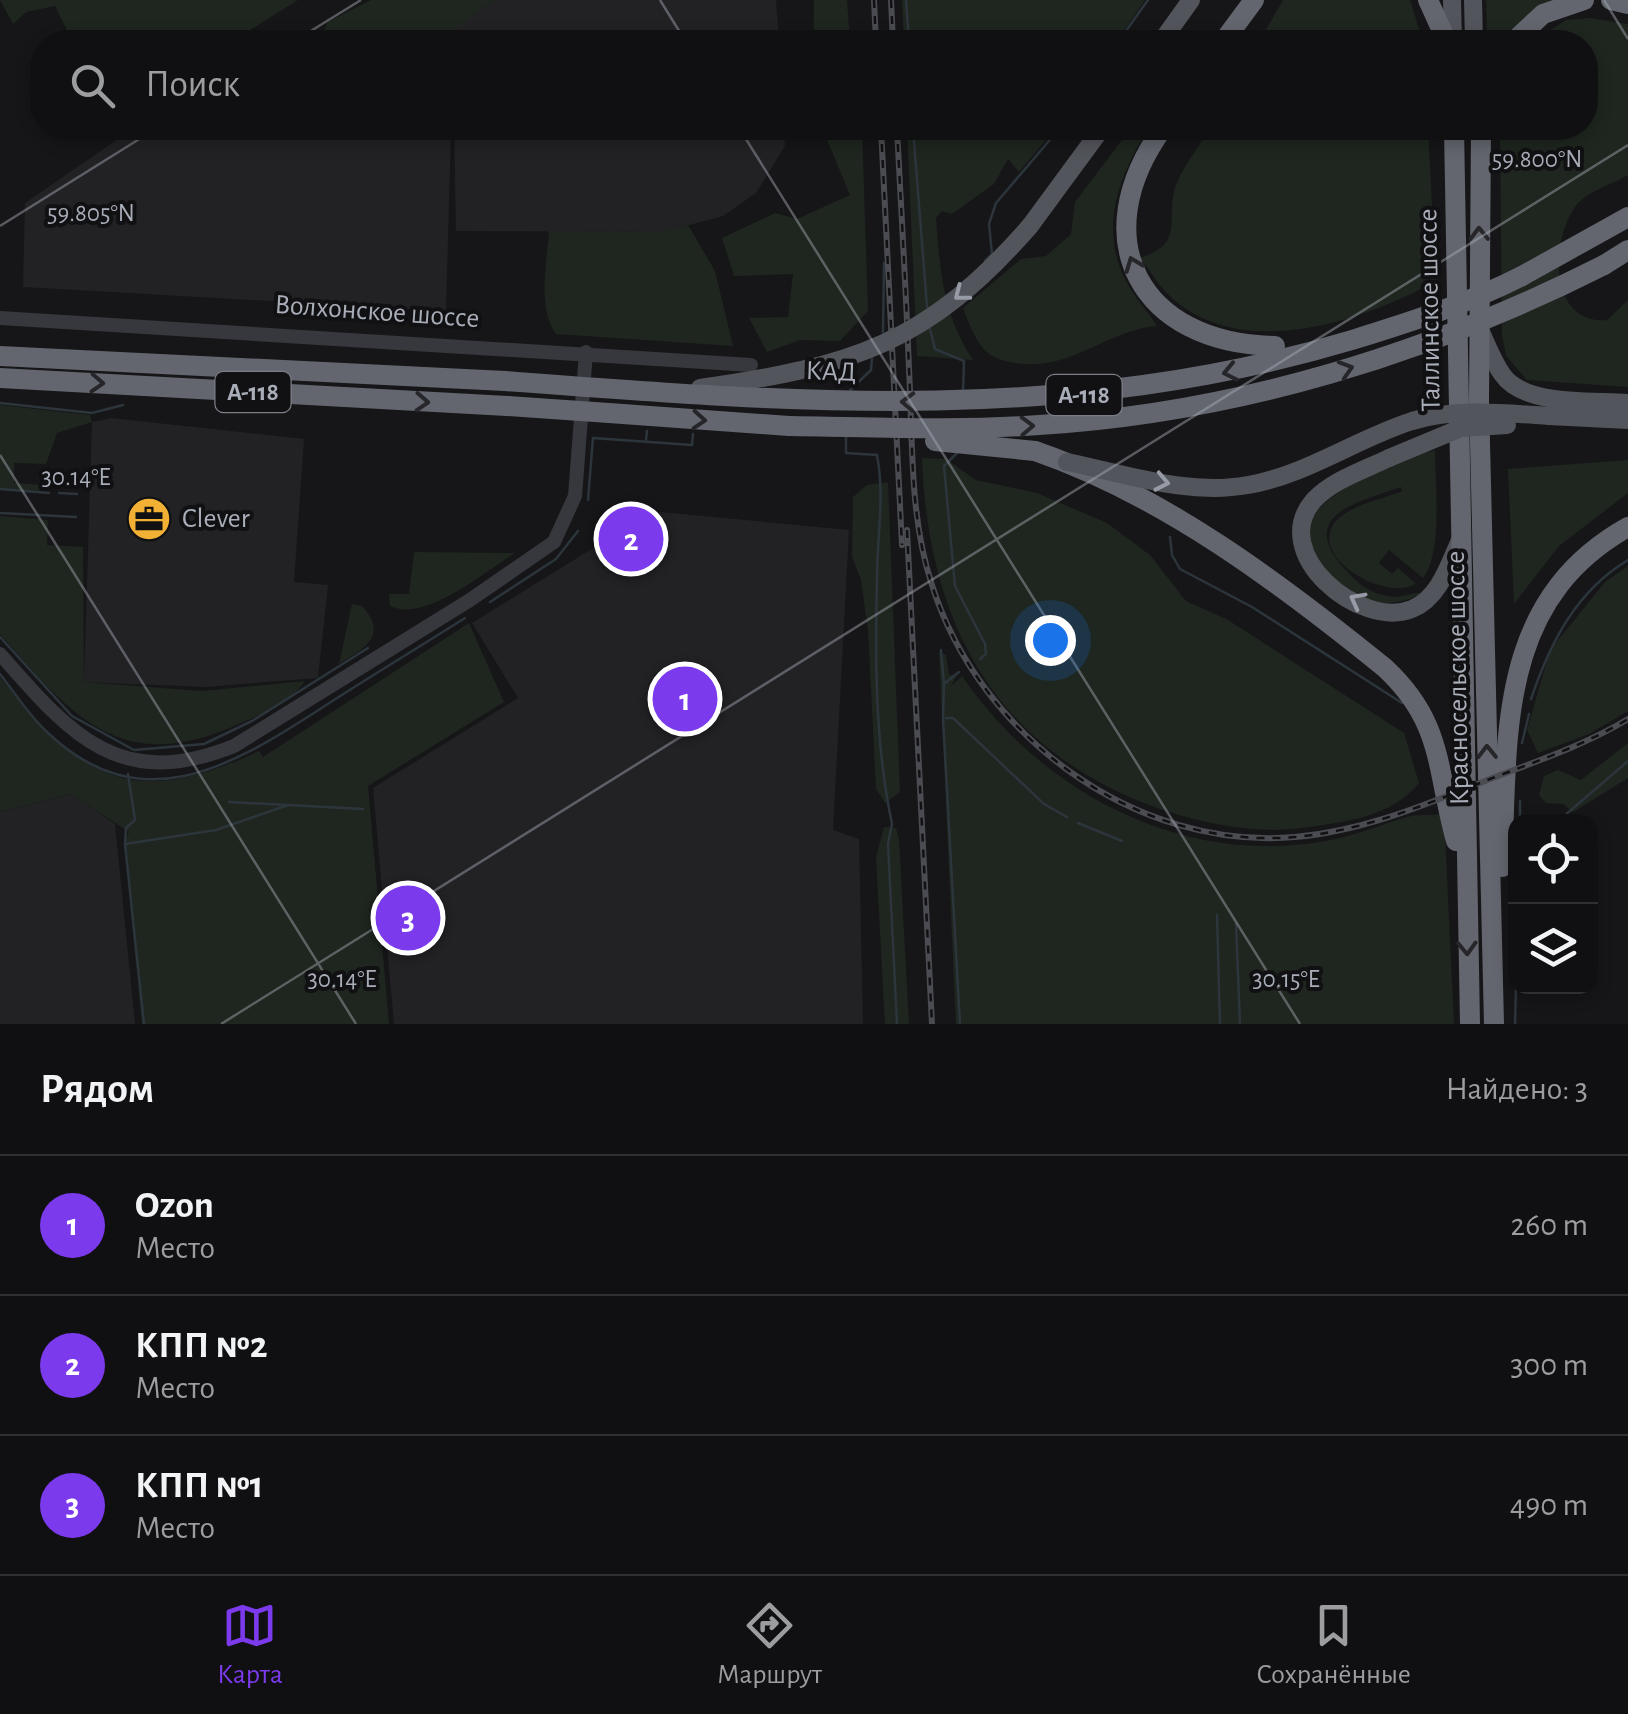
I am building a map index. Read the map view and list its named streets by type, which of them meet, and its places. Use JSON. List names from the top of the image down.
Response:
{
  "streets": {
    "highway": [
      "Таллинское шоссе",
      "КАД",
      "А-118",
      "Красносельское шоссе"
    ],
    "street": ["Волхонское шоссе"]
  },
  "crossings": [
    ["Таллинское шоссе", "Красносельское шоссе"]
  ],
  "places": {
    "office": ["Clever"]
  },
  "page": {
    "search": "Поиск",
    "pins": ["2", "1", "3"],
    "heading": ["Рядом", "Найдено: 3"],
    "list": [
      {
        "mark": "1",
        "name": "Ozon",
        "note": "Место",
        "value": "260 m"
      },
      {
        "mark": "2",
        "name": "КПП №2",
        "note": "Место",
        "value": "300 m"
      },
      {
        "mark": "3",
        "name": "КПП №1",
        "note": "Место",
        "value": "490 m"
      }
    ],
    "nav": ["Карта", "Маршрут", "Сохранённые"]
  },
  "coordinates": [
    "59.800°N",
    "59.805°N",
    "30.14°E",
    "30.15°E"
  ]
}
